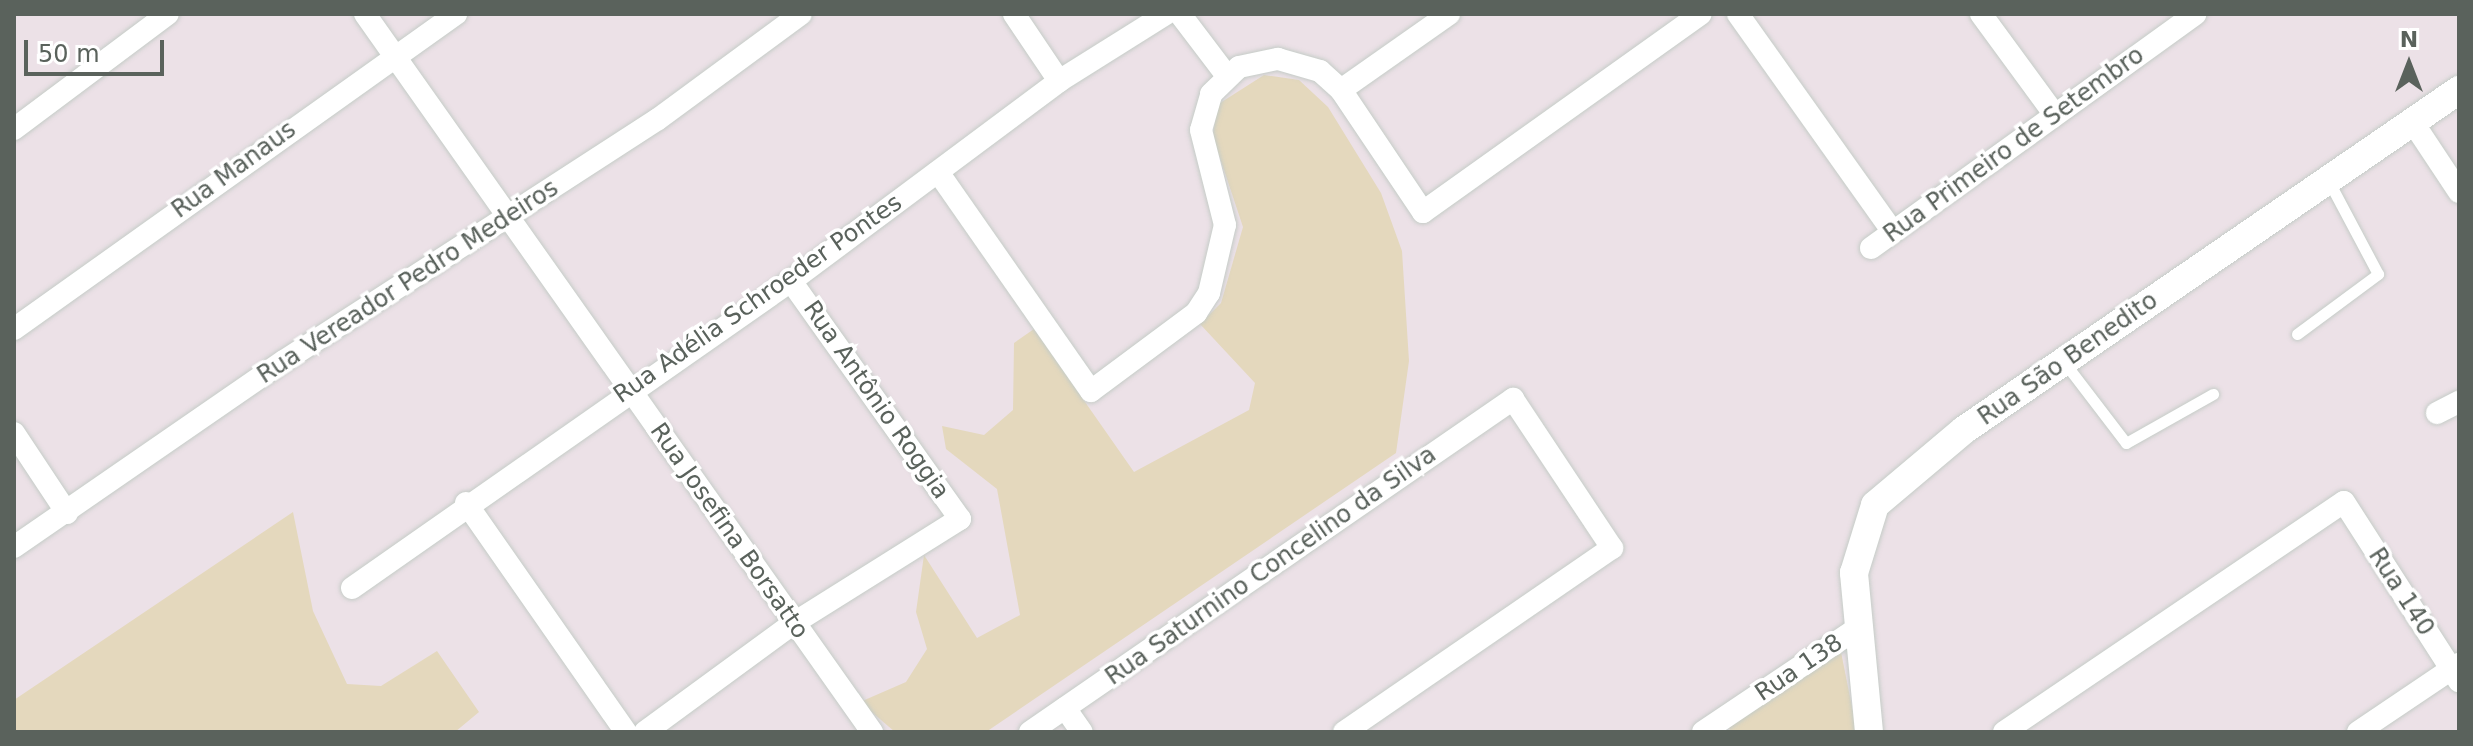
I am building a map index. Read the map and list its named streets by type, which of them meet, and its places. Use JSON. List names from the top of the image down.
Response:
{
  "streets": {
    "street": [
      "Rua Primeiro de Setembro",
      "Rua Manaus",
      "Rua Vereador Pedro Medeiros",
      "Rua Adélia Schroeder Pontes",
      "Rua São Benedito",
      "Rua Antônio Roggia",
      "Rua Josefina Borsatto",
      "Rua Saturnino Concelino da Silva",
      "Rua 140",
      "Rua 138"
    ]
  },
  "crossings": [
    ["Rua Manaus", "Rua Josefina Borsatto"],
    ["Rua Vereador Pedro Medeiros", "Rua Josefina Borsatto"],
    ["Rua Adélia Schroeder Pontes", "Rua Antônio Roggia"],
    ["Rua Adélia Schroeder Pontes", "Rua Josefina Borsatto"],
    ["Rua São Benedito", "Rua 138"],
    ["Rua Antônio Roggia", "Rua Josefina Borsatto"]
  ],
  "scale_bar": "50 m",
  "north": "top"
}
